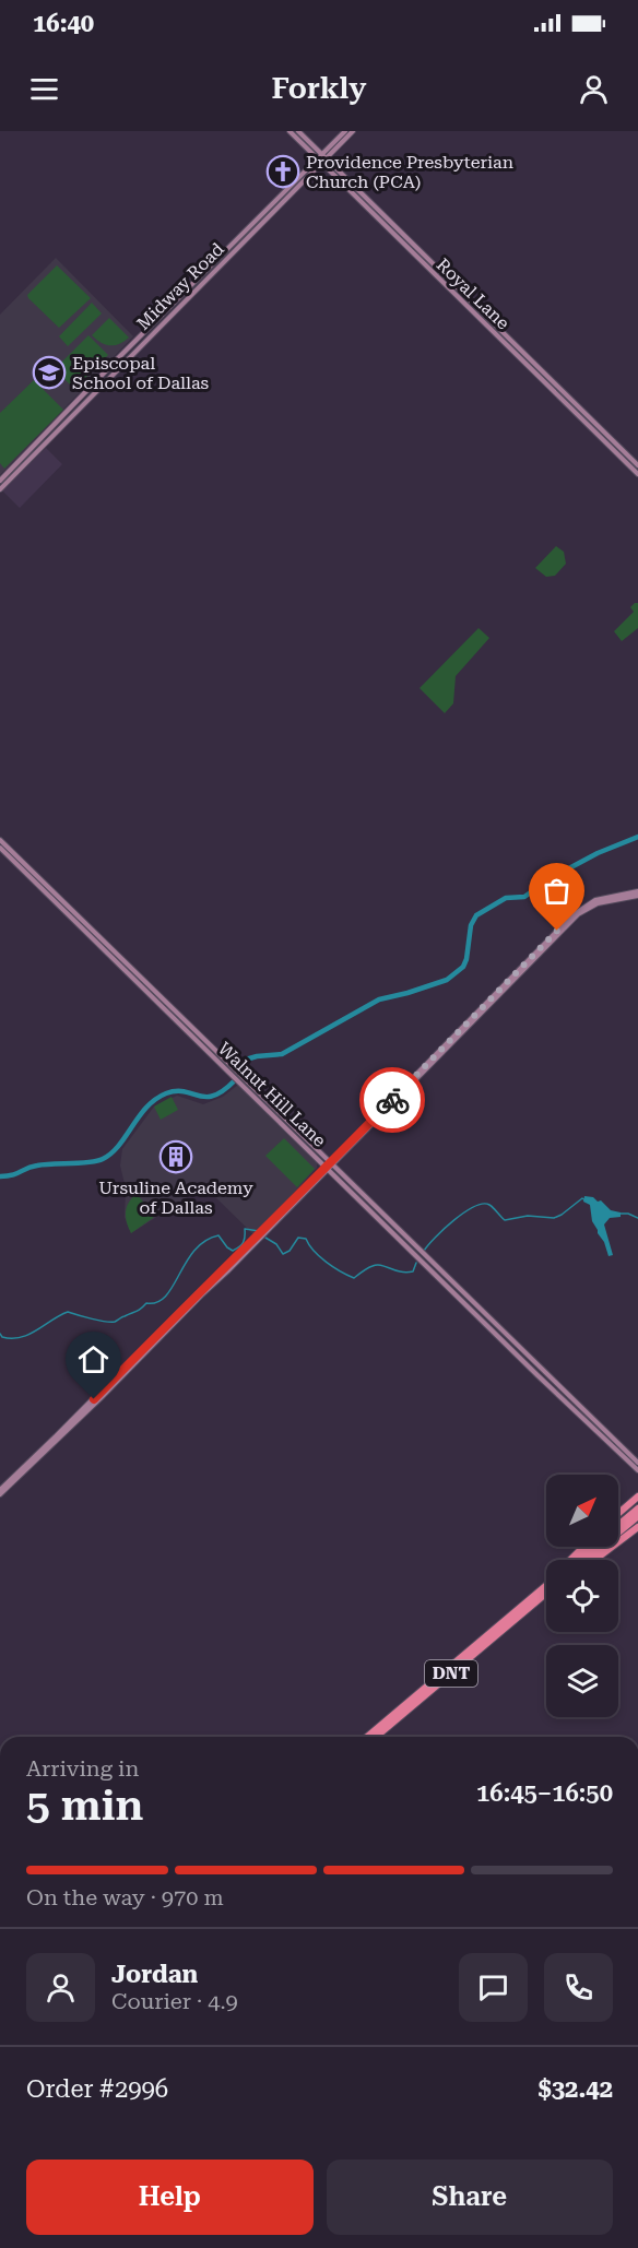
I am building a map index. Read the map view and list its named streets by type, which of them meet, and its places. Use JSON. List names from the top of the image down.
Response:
{
  "streets": {
    "highway": ["DNT"],
    "main road": ["Midway Road", "Royal Lane", "Walnut Hill Lane"]
  },
  "crossings": [
    ["Midway Road", "Royal Lane"]
  ],
  "places": {
    "church": ["Providence Presbyterian Church (PCA)"],
    "school or university": ["Episcopal School of Dallas"],
    "building": ["Ursuline Academy of Dallas"]
  },
  "north": "top right",
  "page": {
    "status": "16:40",
    "header": "Forkly",
    "heading": ["5 min", "Arriving in", "16:45–16:50"],
    "panel": [
      "Jordan",
      "Courier · 4.9",
      "Order #2996",
      "$32.42"
    ],
    "bar": "On the way · 970 m",
    "buttons": ["Help", "Share"]
  }
}
